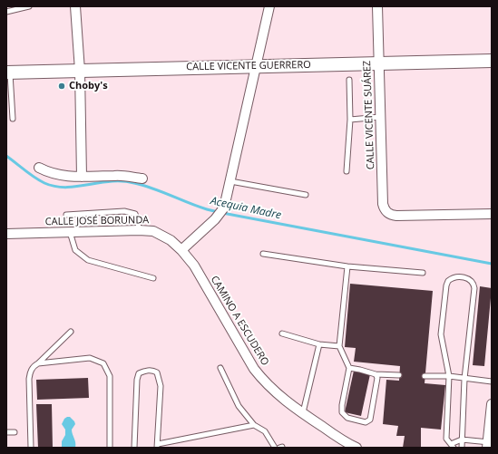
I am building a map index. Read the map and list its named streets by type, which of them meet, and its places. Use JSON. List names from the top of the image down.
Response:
{
  "streets": {
    "main road": ["CALLE VICENTE GUERRERO"],
    "street": ["CALLE VICENTE SUÁREZ", "CALLE JOSÉ BORUNDA", "CAMINO A ESCUDERO"]
  },
  "crossings": [
    ["CALLE VICENTE GUERRERO", "CALLE VICENTE SUÁREZ"],
    ["CALLE JOSÉ BORUNDA", "CAMINO A ESCUDERO"]
  ],
  "water": ["Acequia Madre"],
  "places": ["Choby's"]
}
